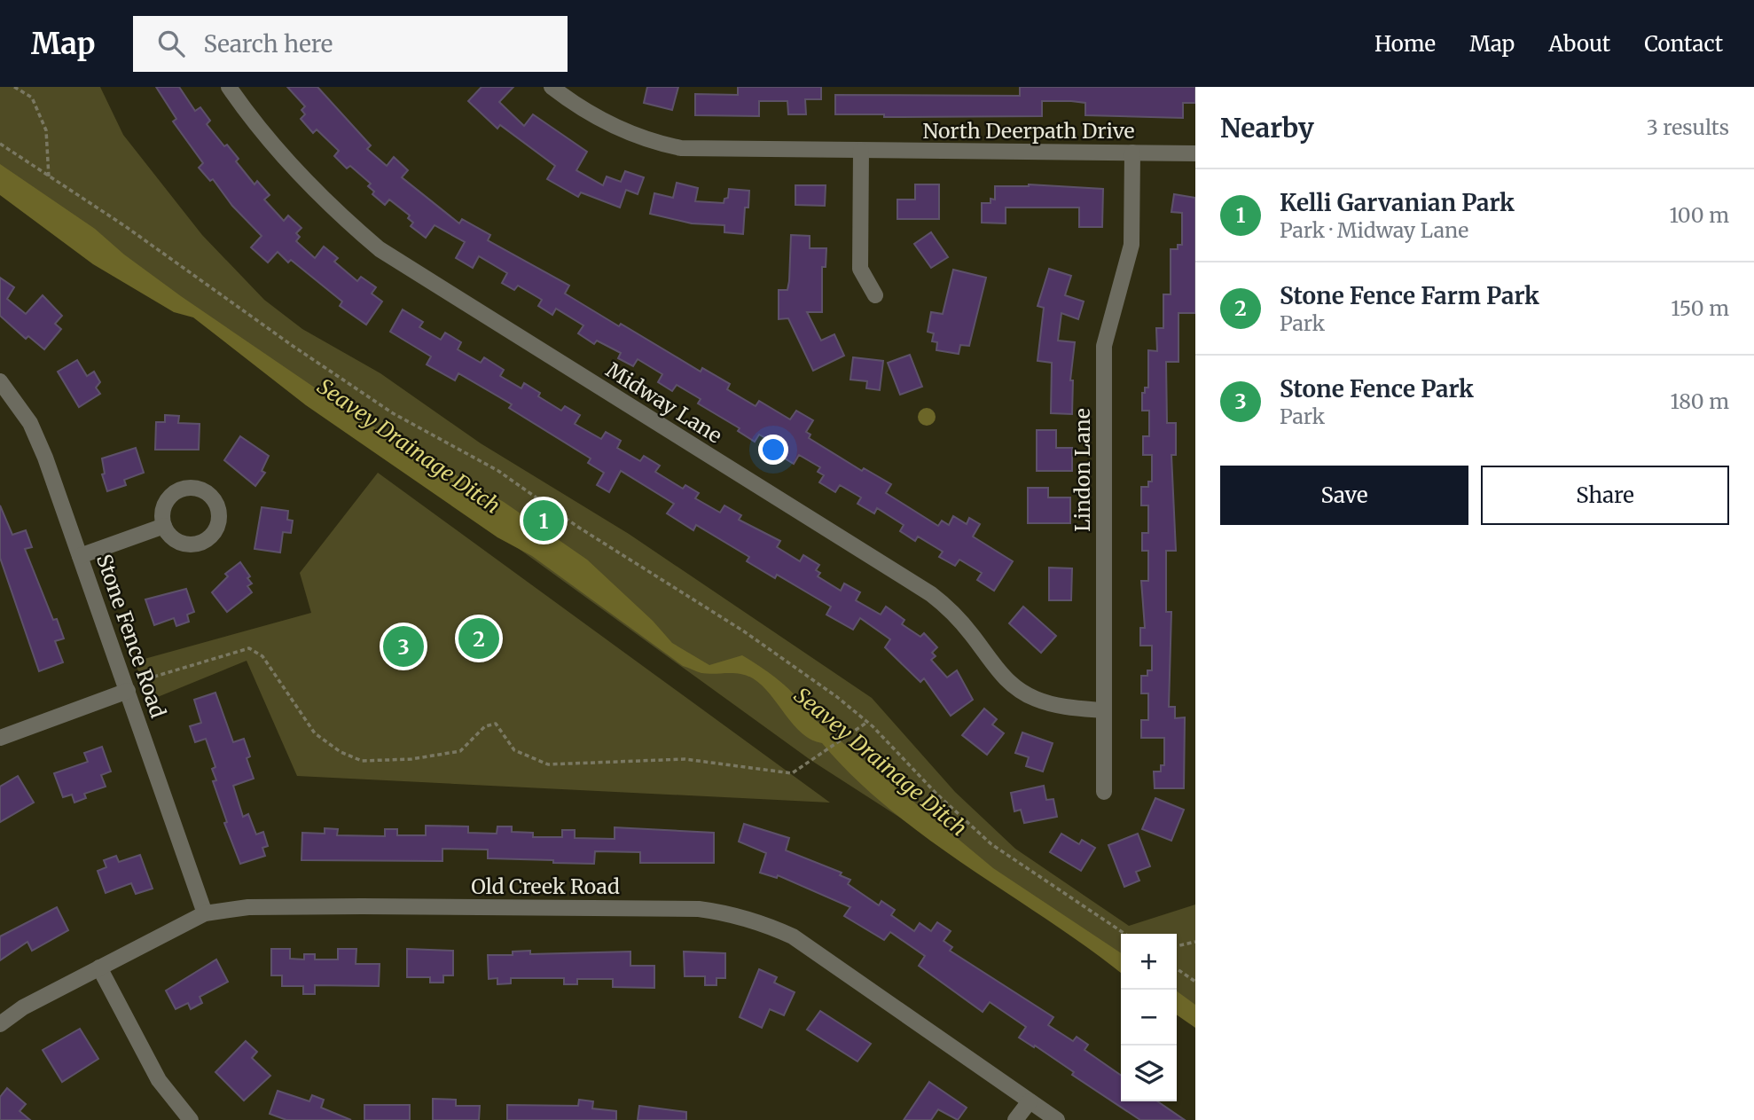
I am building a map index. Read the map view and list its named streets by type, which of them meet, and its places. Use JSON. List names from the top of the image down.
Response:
{
  "streets": {
    "street": [
      "North Deerpath Drive",
      "Midway Lane",
      "Lindon Lane",
      "Stone Fence Road",
      "Old Creek Road"
    ]
  },
  "crossings": [
    ["North Deerpath Drive", "Lindon Lane"],
    ["Midway Lane", "Lindon Lane"],
    ["Stone Fence Road", "Old Creek Road"]
  ],
  "water": ["Seavey Drainage Ditch"],
  "page": {
    "header": "Map",
    "search": "Search here",
    "nav": [
      "Home",
      "Map",
      "About",
      "Contact"
    ],
    "heading": ["Nearby", "3 results"],
    "list": [
      {
        "mark": "1",
        "name": "Kelli Garvanian Park",
        "note": "Park · Midway Lane",
        "value": "100 m"
      },
      {
        "mark": "2",
        "name": "Stone Fence Farm Park",
        "note": "Park",
        "value": "150 m"
      },
      {
        "mark": "3",
        "name": "Stone Fence Park",
        "note": "Park",
        "value": "180 m"
      }
    ],
    "buttons": ["Save", "Share"],
    "pins": ["1", "2", "3"],
    "map_buttons": ["+", "−"]
  }
}
